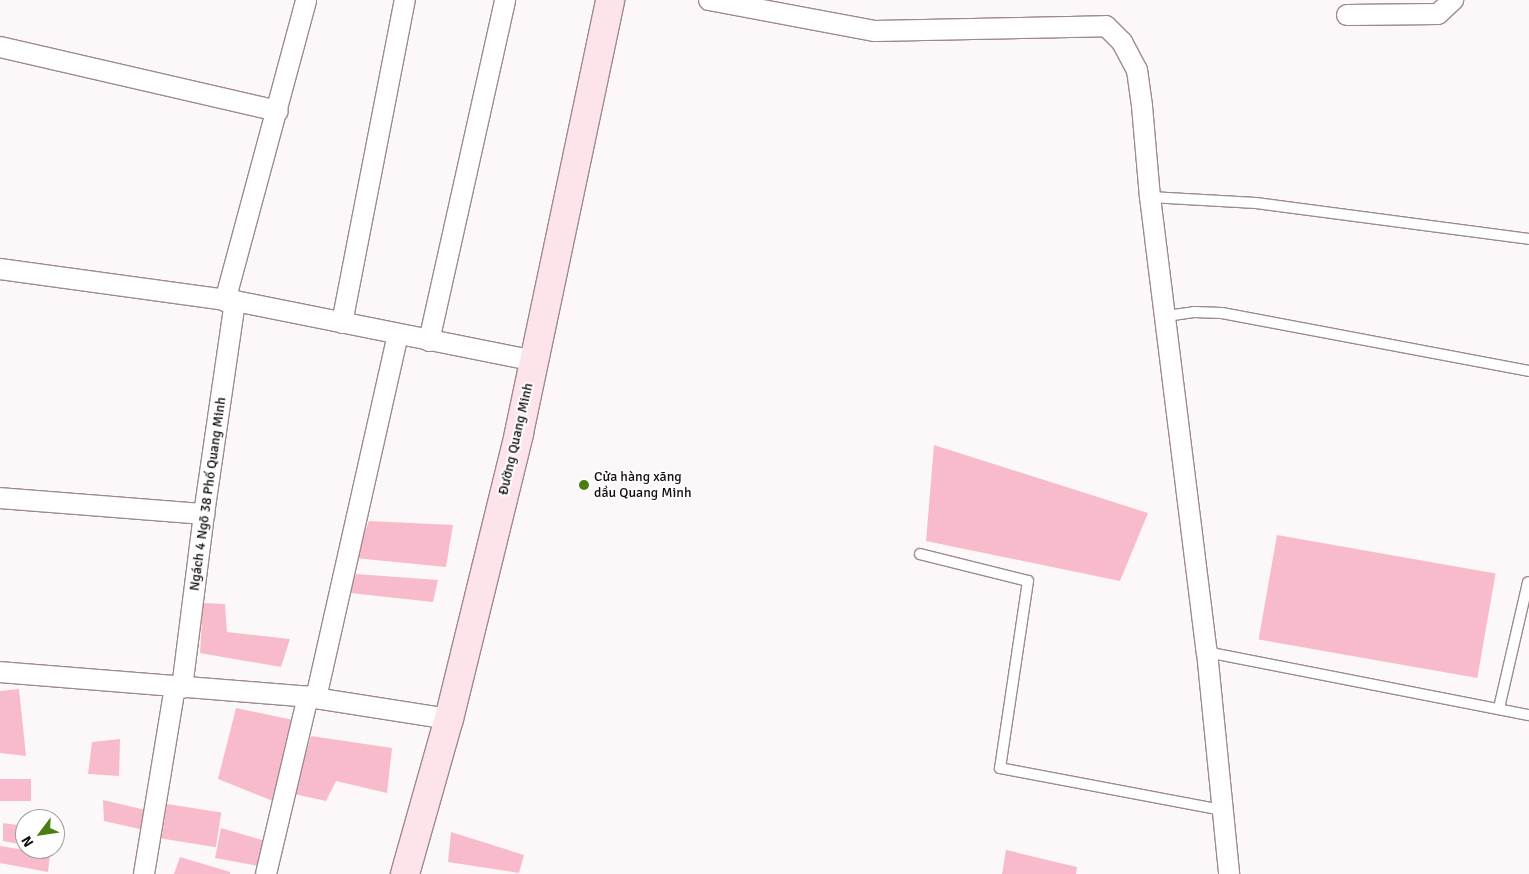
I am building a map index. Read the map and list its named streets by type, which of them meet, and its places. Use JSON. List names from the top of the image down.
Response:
{
  "streets": {
    "street": ["Đường Quang Minh", "Ngách 4 Ngõ 38 Phố Quang Minh"]
  },
  "places": ["Cửa hàng xăng dầu Quang Minh"],
  "north": "bottom left"
}
